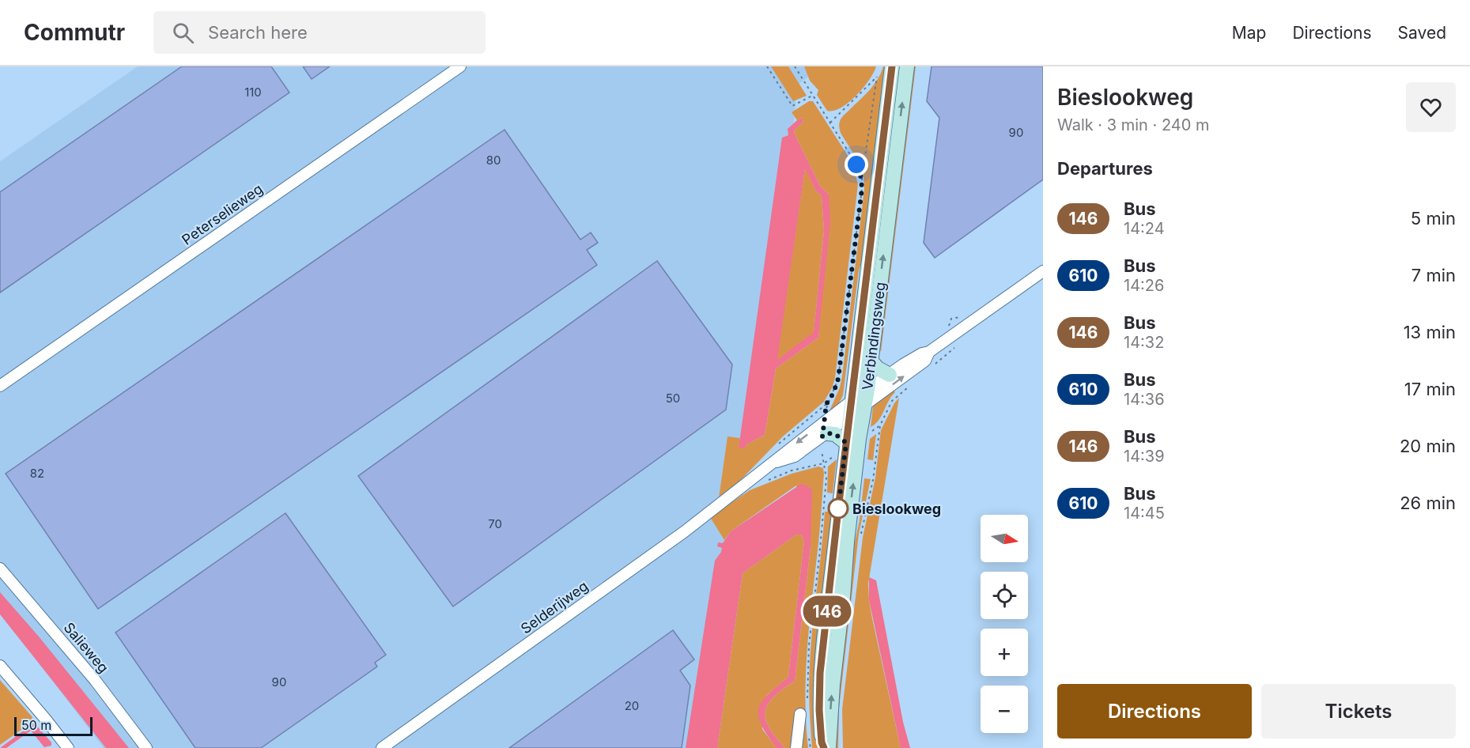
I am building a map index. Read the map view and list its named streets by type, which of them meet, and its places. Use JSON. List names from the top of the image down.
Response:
{
  "streets": {
    "street": [
      "Peterselieweg",
      "Verbindingsweg",
      "Selderijweg",
      "Salieweg"
    ]
  },
  "crossings": [
    ["Verbindingsweg", "Selderijweg"]
  ],
  "places": ["Bieslookweg"],
  "lines": ["bus line 146"],
  "house_numbers": [
    "110",
    "90",
    "80",
    "50",
    "82",
    "70",
    "90",
    "20"
  ],
  "scale_bar": "50 m",
  "north": "right",
  "page": {
    "header": "Commutr",
    "search": "Search here",
    "nav": ["Map", "Directions", "Saved"],
    "on_map": "146",
    "heading": [
      ["Bieslookweg", "Walk · 3 min · 240 m"],
      "Departures"
    ],
    "list": [
      {
        "mark": "146",
        "name": "Bus",
        "note": "14:24",
        "value": "5 min"
      },
      {
        "mark": "610",
        "name": "Bus",
        "note": "14:26",
        "value": "7 min"
      },
      {
        "mark": "146",
        "name": "Bus",
        "note": "14:32",
        "value": "13 min"
      },
      {
        "mark": "610",
        "name": "Bus",
        "note": "14:36",
        "value": "17 min"
      },
      {
        "mark": "146",
        "name": "Bus",
        "note": "14:39",
        "value": "20 min"
      },
      {
        "mark": "610",
        "name": "Bus",
        "note": "14:45",
        "value": "26 min"
      }
    ],
    "map_buttons": ["+", "−"],
    "buttons": ["Directions", "Tickets"],
    "scale": "50 m"
  }
}
